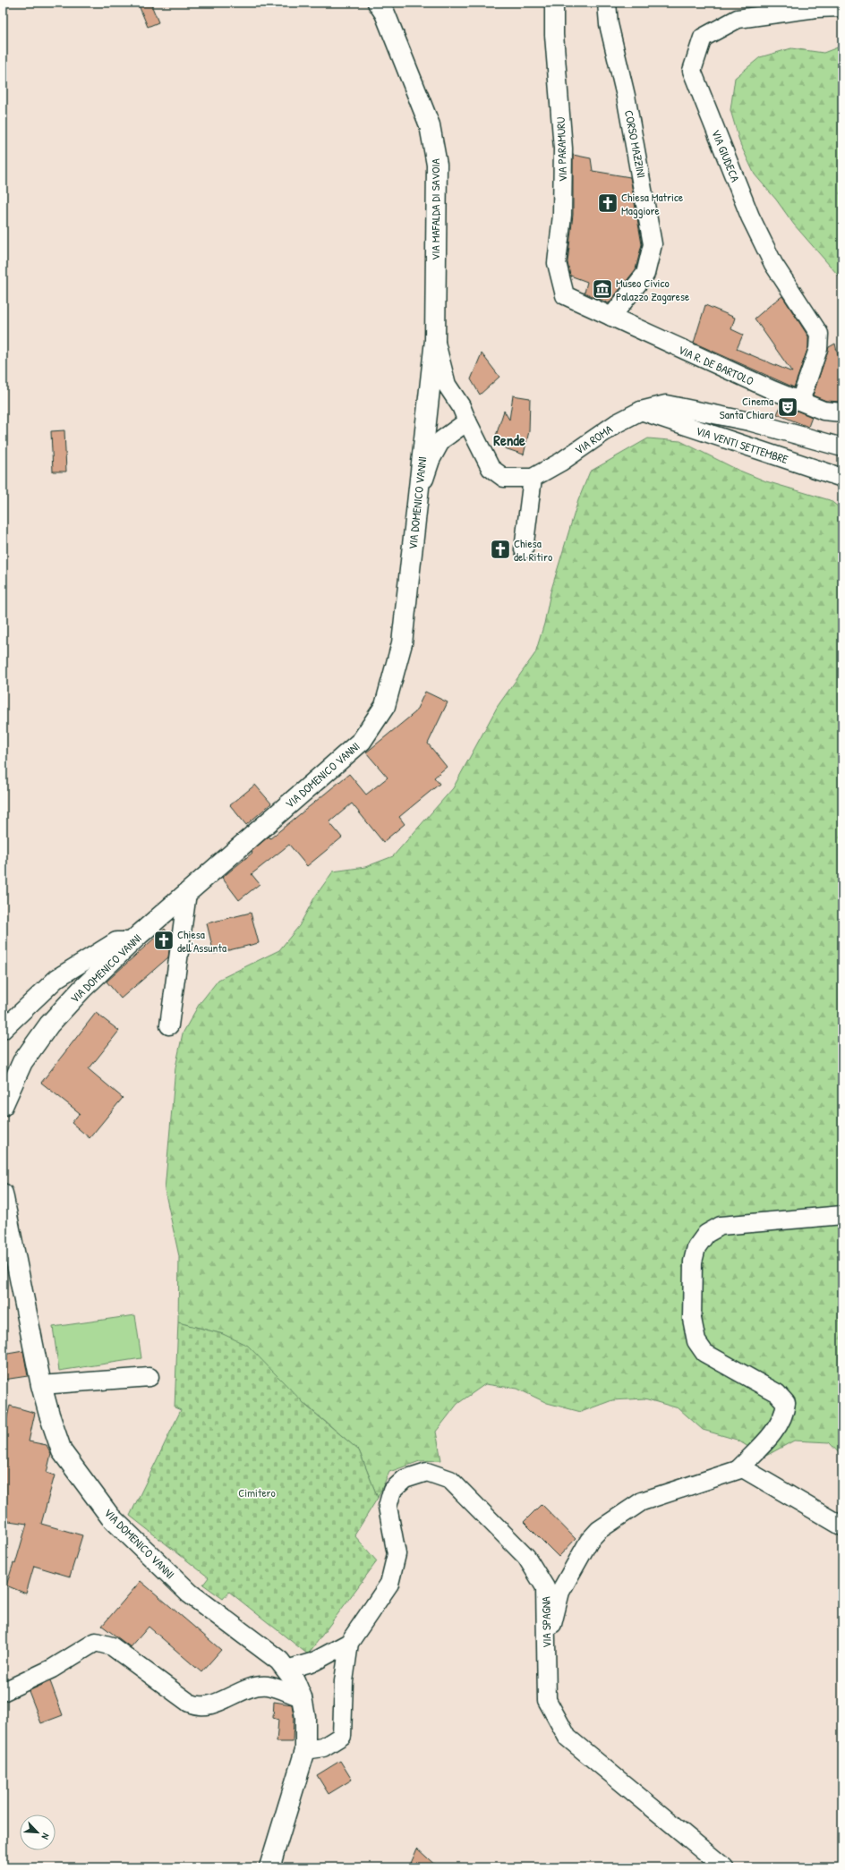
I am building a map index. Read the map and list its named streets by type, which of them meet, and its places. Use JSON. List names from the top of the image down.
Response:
{
  "streets": {
    "main road": ["VIA MAFALDA DI SAVOIA", "VIA DOMENICO VANNI"],
    "street": [
      "CORSO MAZZINI",
      "VIA PARAMURU",
      "VIA GIUDECA",
      "VIA R. DE BARTOLO",
      "VIA ROMA",
      "VIA VENTI SETTEMBRE",
      "VIA SPAGNA"
    ]
  },
  "crossings": [
    ["CORSO MAZZINI", "VIA R. DE BARTOLO"],
    ["VIA PARAMURU", "VIA R. DE BARTOLO"],
    ["VIA GIUDECA", "VIA R. DE BARTOLO"],
    ["VIA MAFALDA DI SAVOIA", "VIA ROMA"],
    ["VIA MAFALDA DI SAVOIA", "VIA DOMENICO VANNI"],
    ["VIA ROMA", "VIA VENTI SETTEMBRE"],
    ["VIA ROMA", "VIA DOMENICO VANNI"],
    ["VIA DOMENICO VANNI", "VIA SPAGNA"]
  ],
  "districts": ["Rende"],
  "parks": ["Cimitero"],
  "places": {
    "church": ["Chiesa Matrice Maggiore", "Chiesa del Ritiro", "Chiesa dell'Assunta"],
    "museum": ["Museo Civico Palazzo Zagarese"],
    "theatre": ["Cinema Santa Chiara"]
  },
  "north": "bottom right"
}
